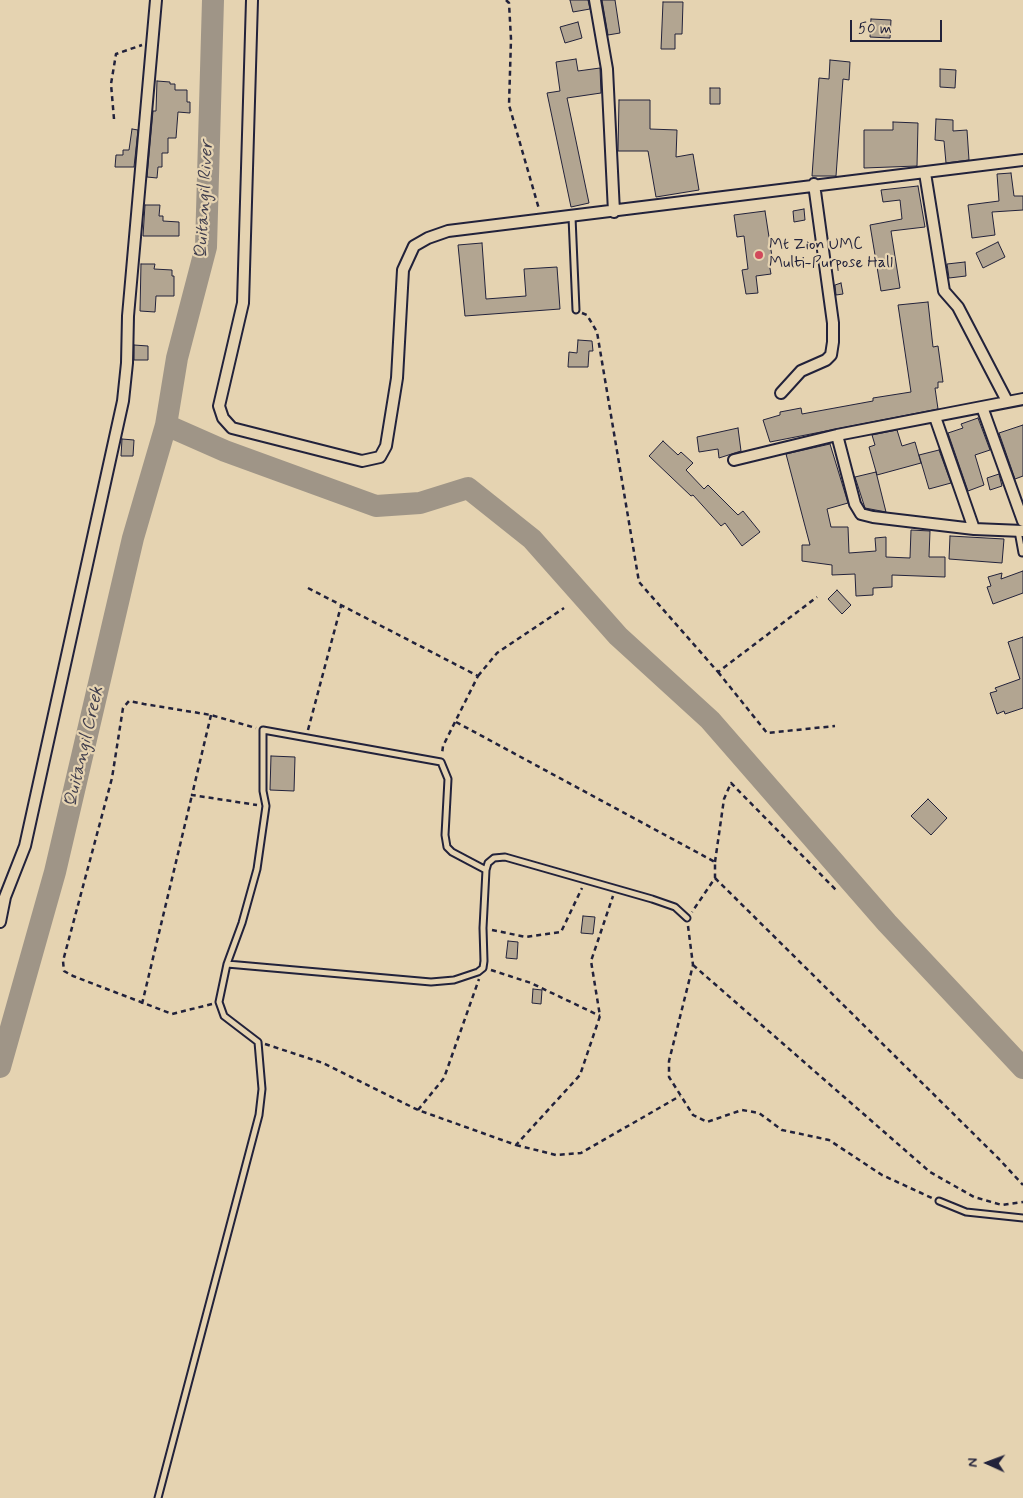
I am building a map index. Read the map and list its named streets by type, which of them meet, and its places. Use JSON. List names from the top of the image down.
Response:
{
  "water": ["Quitangil River", "Quitangil Creek"],
  "places": ["Mt Zion UMC Multi-Purpose Hall"],
  "scale_bar": "50 m",
  "north": "left"
}
